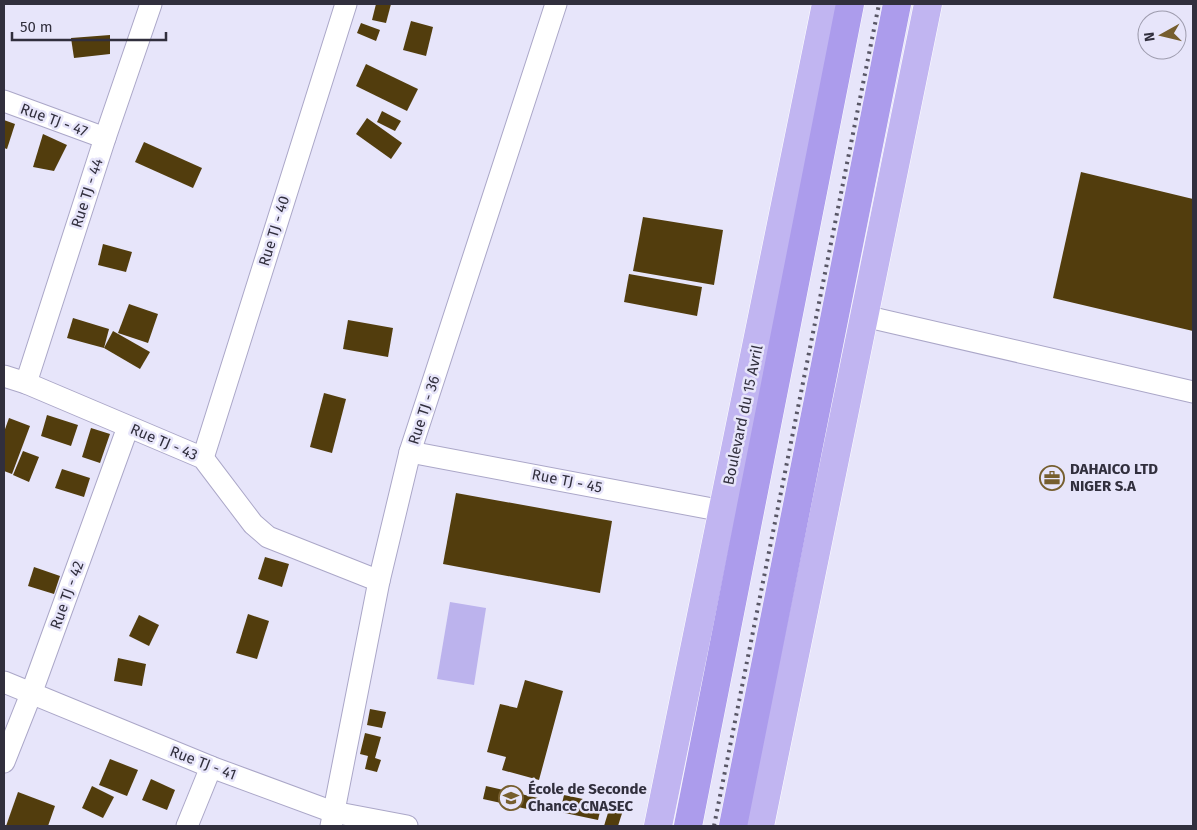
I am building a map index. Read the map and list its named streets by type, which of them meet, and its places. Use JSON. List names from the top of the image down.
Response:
{
  "streets": {
    "highway": ["Boulevard du 15 Avril"],
    "street": [
      "Rue TJ - 47",
      "Rue TJ - 44",
      "Rue TJ - 40",
      "Rue TJ - 36",
      "Rue TJ - 43",
      "Rue TJ - 45",
      "Rue TJ - 42",
      "Rue TJ - 41"
    ]
  },
  "crossings": [
    ["Rue TJ - 47", "Rue TJ - 44"],
    ["Rue TJ - 44", "Rue TJ - 43"],
    ["Rue TJ - 40", "Rue TJ - 43"],
    ["Rue TJ - 36", "Rue TJ - 43"],
    ["Rue TJ - 36", "Rue TJ - 45"],
    ["Rue TJ - 36", "Rue TJ - 41"],
    ["Boulevard du 15 Avril", "Rue TJ - 45"],
    ["Rue TJ - 43", "Rue TJ - 42"],
    ["Rue TJ - 42", "Rue TJ - 41"]
  ],
  "places": {
    "office": ["DAHAICO LTD NIGER S.A"],
    "school or university": ["École de Seconde Chance CNASEC"]
  },
  "scale_bar": "50 m",
  "north": "left"
}
